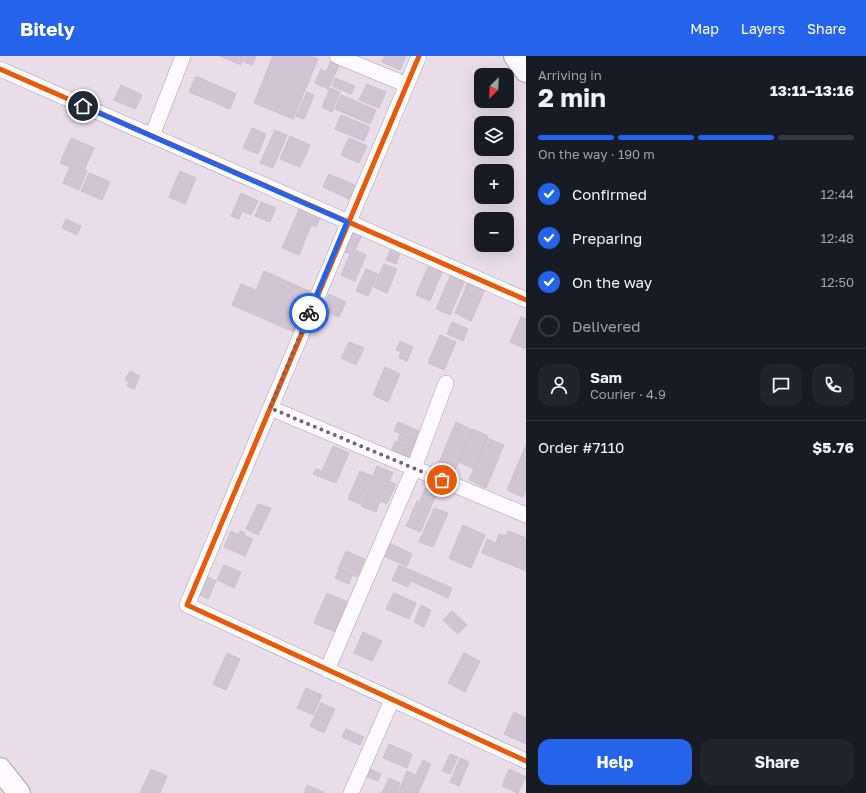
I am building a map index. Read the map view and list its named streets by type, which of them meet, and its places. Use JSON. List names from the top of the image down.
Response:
{
  "north": "bottom left",
  "page": {
    "header": "Bitely",
    "nav": ["Map", "Layers", "Share"],
    "heading": ["2 min", "Arriving in", "13:11–13:16"],
    "panel": [
      "Sam",
      "Courier · 4.9",
      "Order #7110",
      "$5.76"
    ],
    "map_buttons": ["+", "−"],
    "bar": "On the way · 190 m",
    "list": [
      ["Confirmed", "12:44"],
      ["Preparing", "12:48"],
      ["On the way", "12:50"],
      "Delivered"
    ],
    "buttons": ["Help", "Share"]
  }
}
